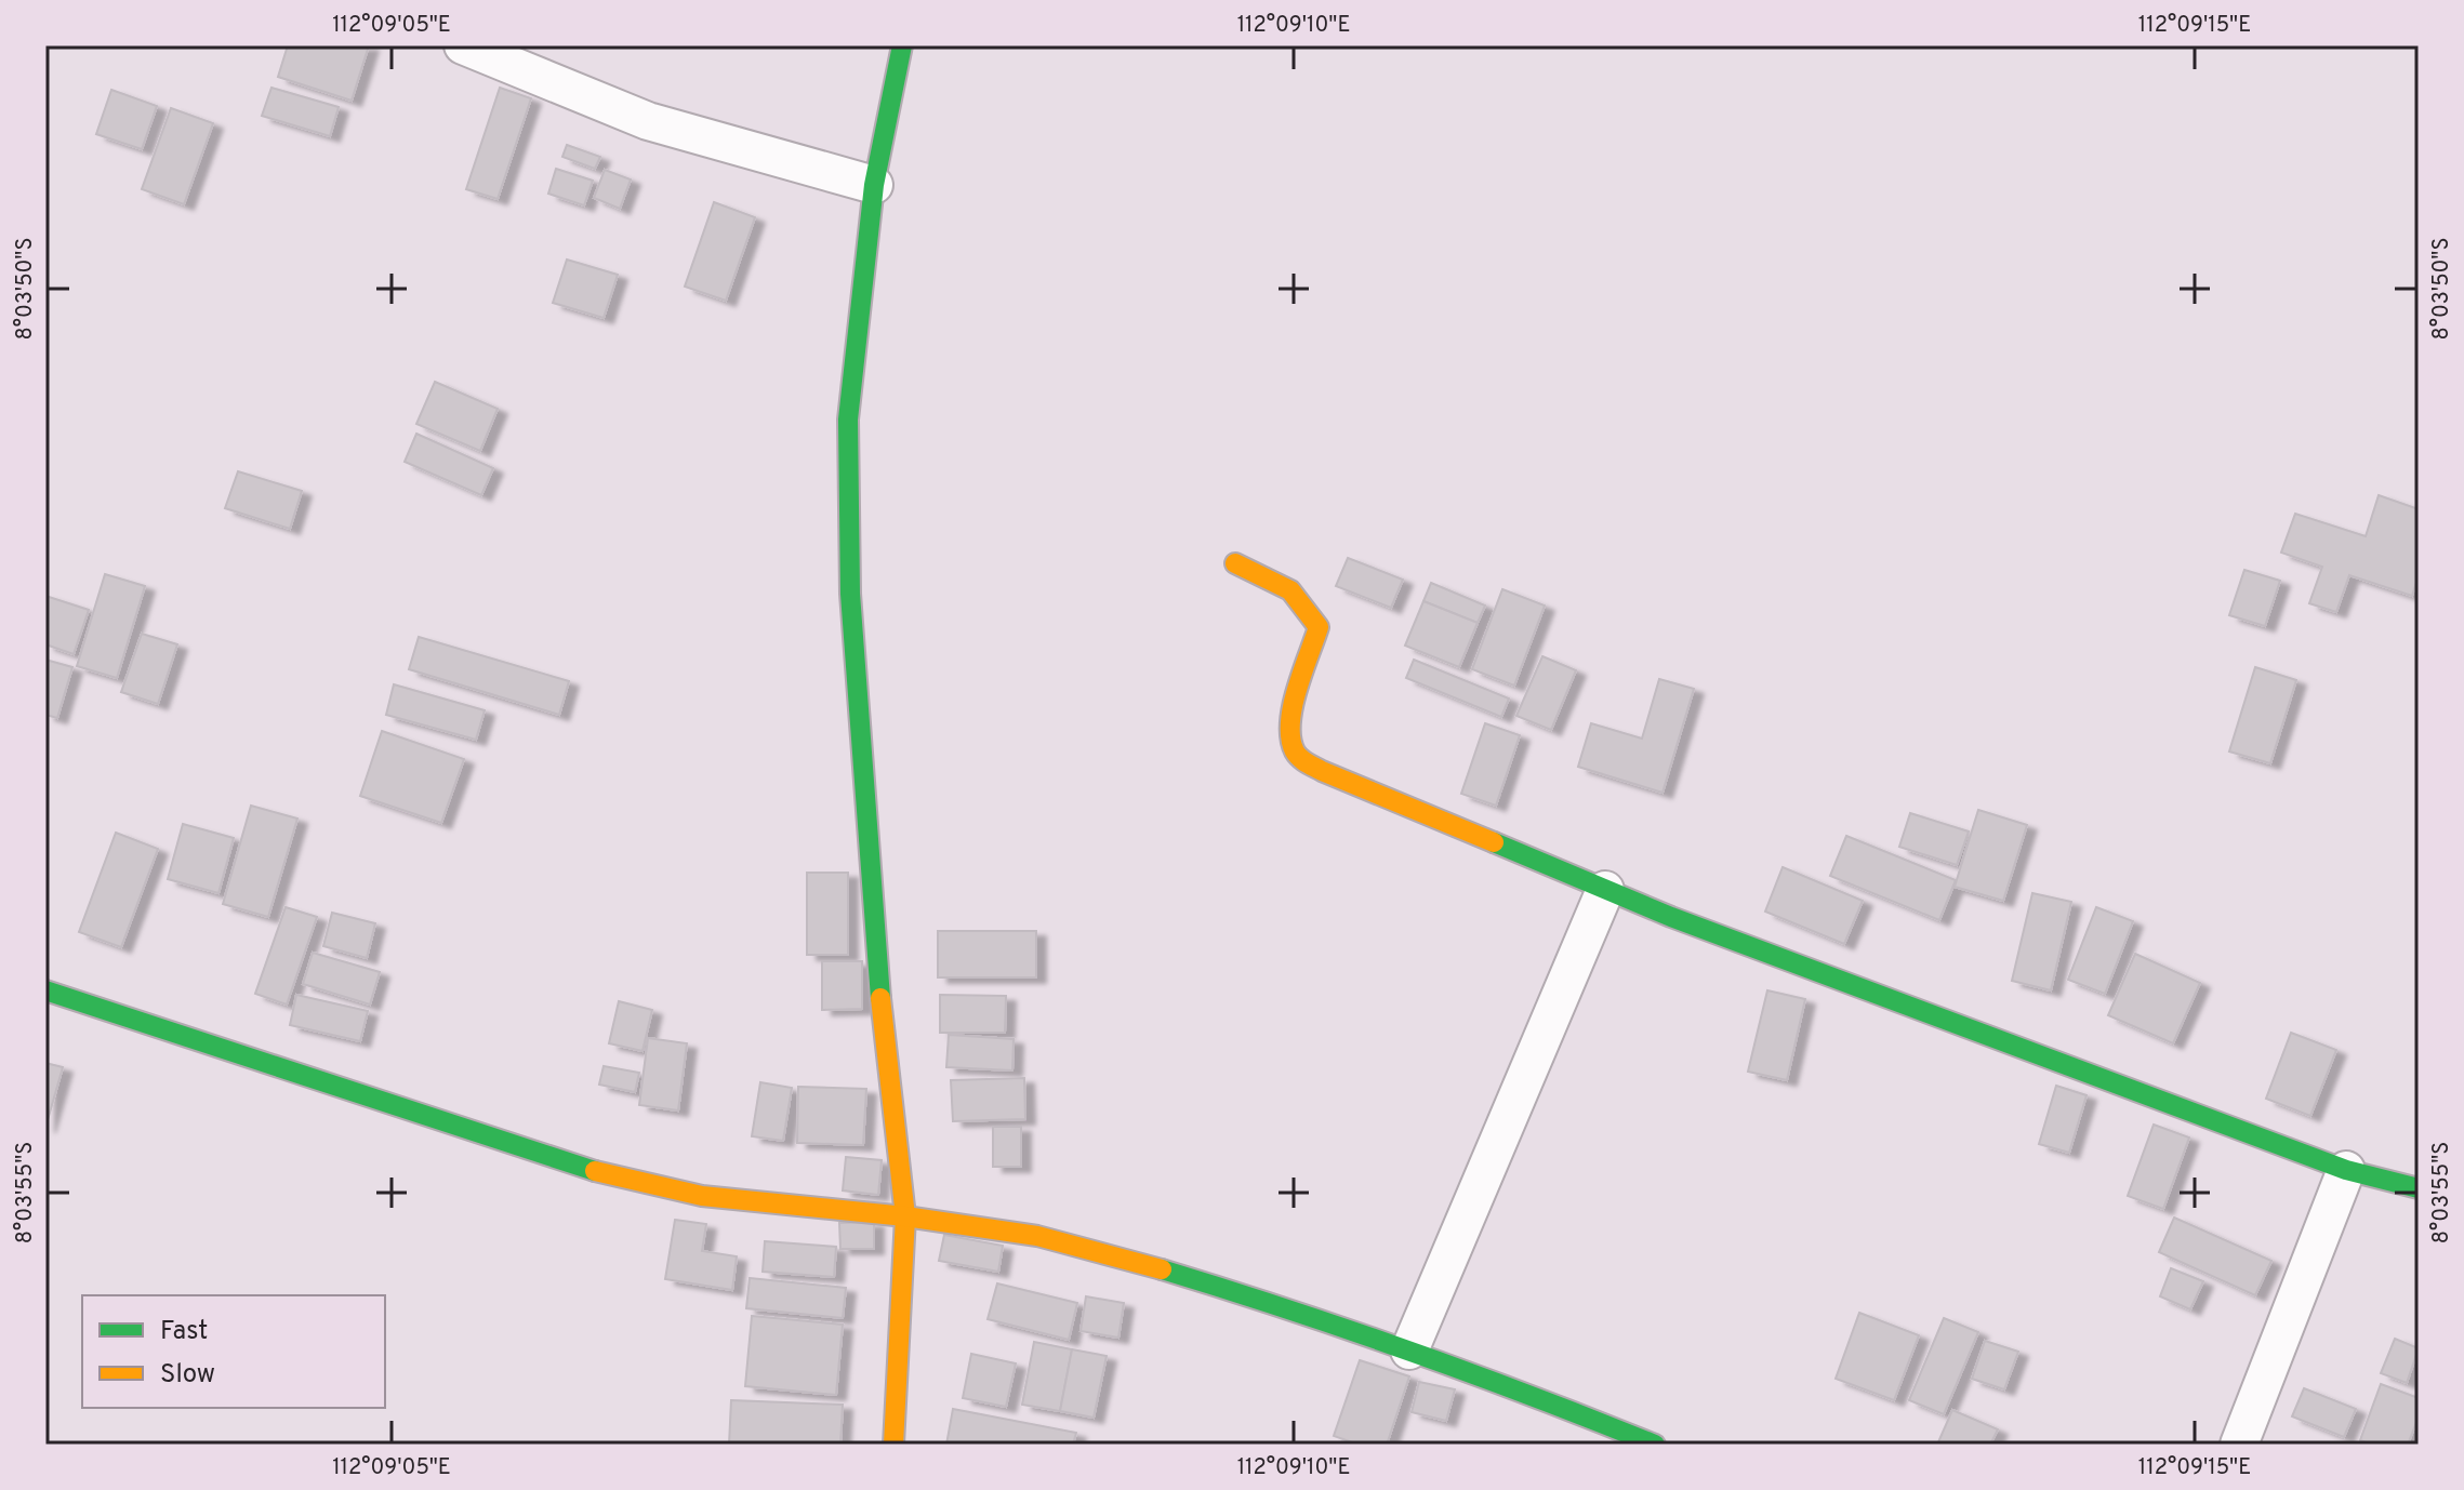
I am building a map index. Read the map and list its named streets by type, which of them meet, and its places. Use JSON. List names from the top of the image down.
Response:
{
  "legend": ["Fast", "Slow"],
  "coordinates": [
    "112°09'05\"E",
    "112°09'10\"E",
    "112°09'15\"E",
    "8°03'50\"S",
    "8°03'55\"S"
  ]
}
